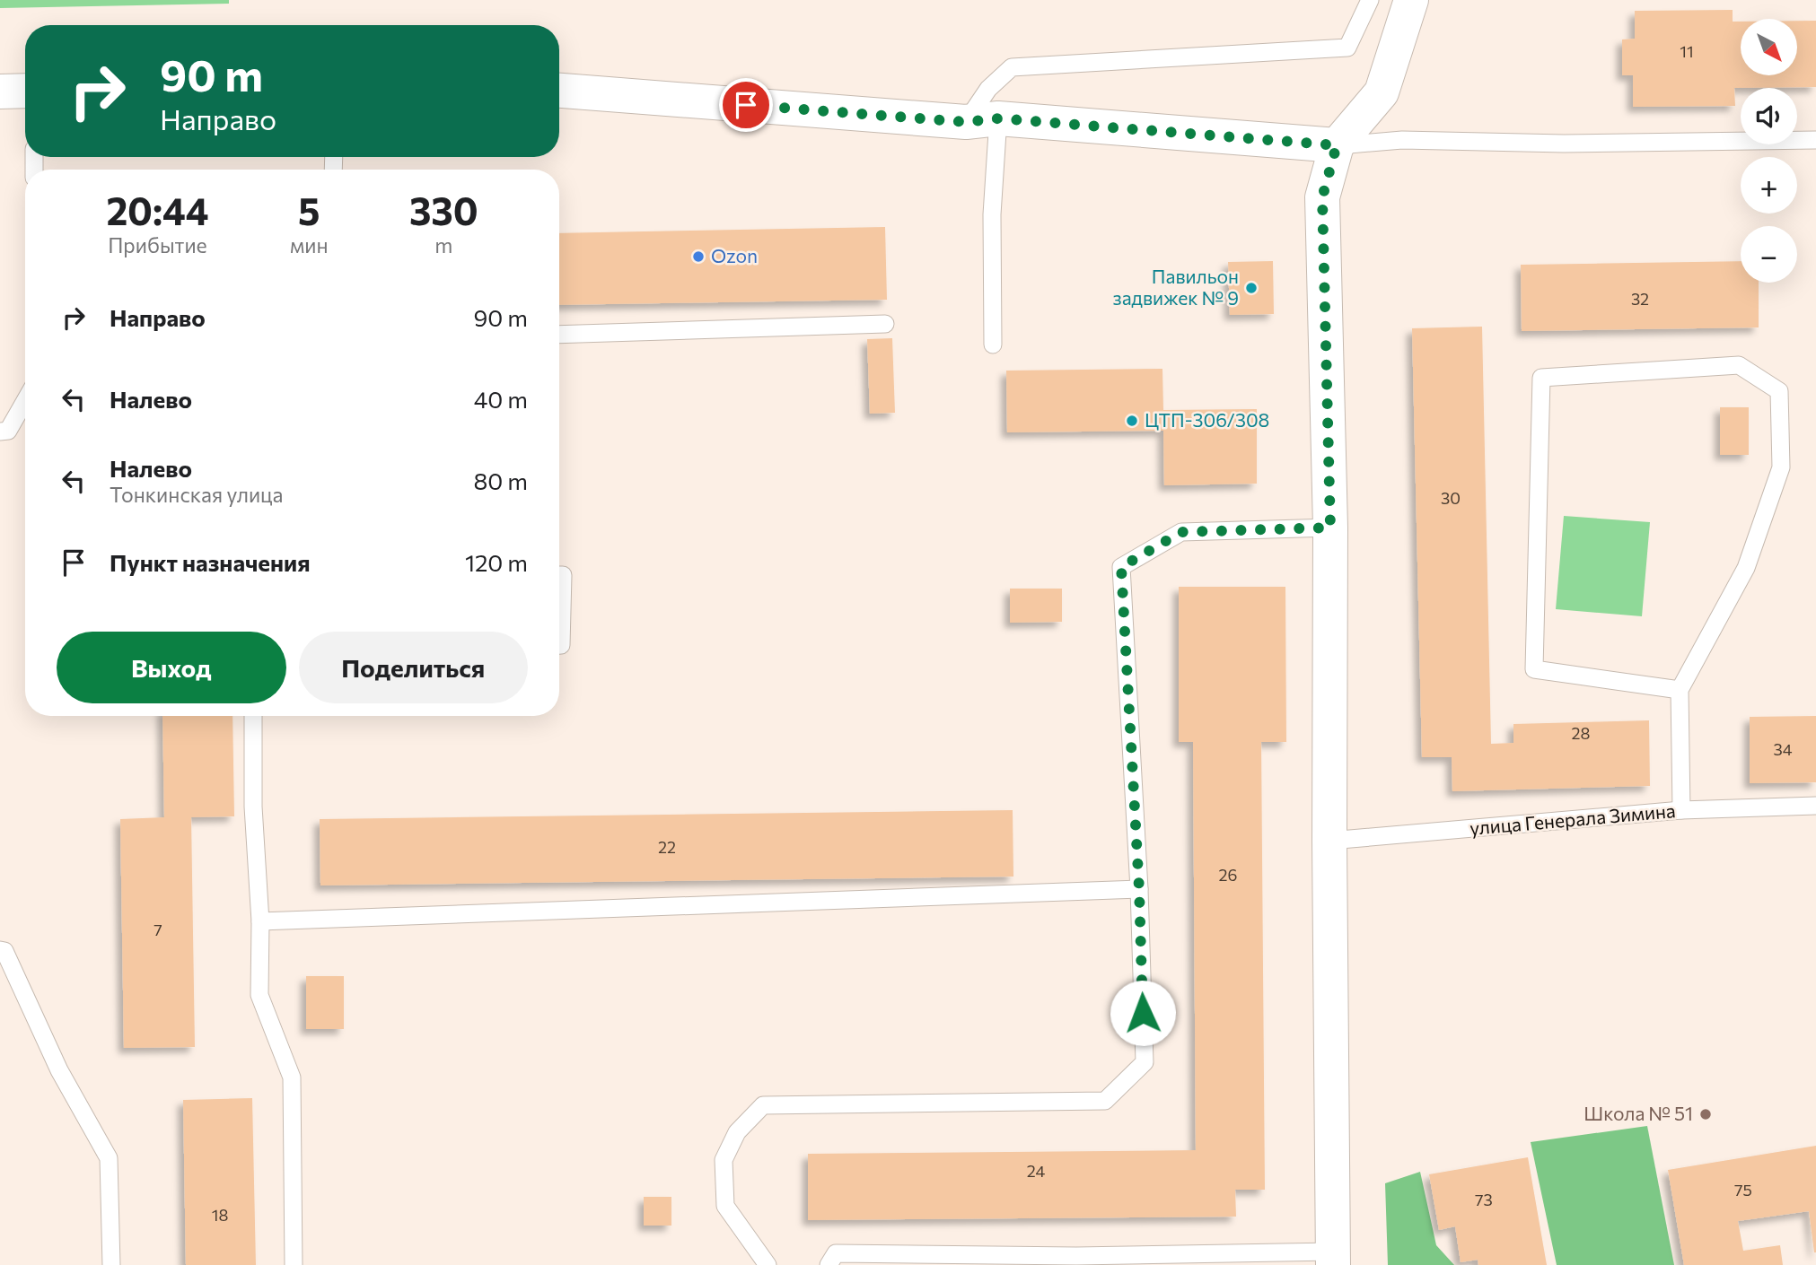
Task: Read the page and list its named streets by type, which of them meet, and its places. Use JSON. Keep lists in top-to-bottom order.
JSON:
{
  "streets": {
    "lane": ["улица Генерала Зимина"]
  },
  "places": [
    "Ozon",
    "Павильон задвижек № 9",
    "ЦТП-306/308",
    "Школа № 51"
  ],
  "house_numbers": [
    "11",
    "32",
    "30",
    "28",
    "34",
    "22",
    "26",
    "7",
    "24",
    "75",
    "73",
    "18"
  ],
  "north": "bottom right",
  "page": {
    "map_buttons": ["+", "−"],
    "turn": ["90 m", "Направо"],
    "eta": [
      "20:44",
      "Прибытие",
      "5",
      "мин",
      "330",
      "m"
    ],
    "list": [
      {
        "name": "Направо",
        "value": "90 m"
      },
      {
        "name": "Налево",
        "value": "40 m"
      },
      {
        "name": "Налево",
        "note": "Тонкинская улица",
        "value": "80 m"
      },
      {
        "name": "Пункт назначения",
        "value": "120 m"
      }
    ],
    "buttons": ["Выход", "Поделиться"]
  }
}
